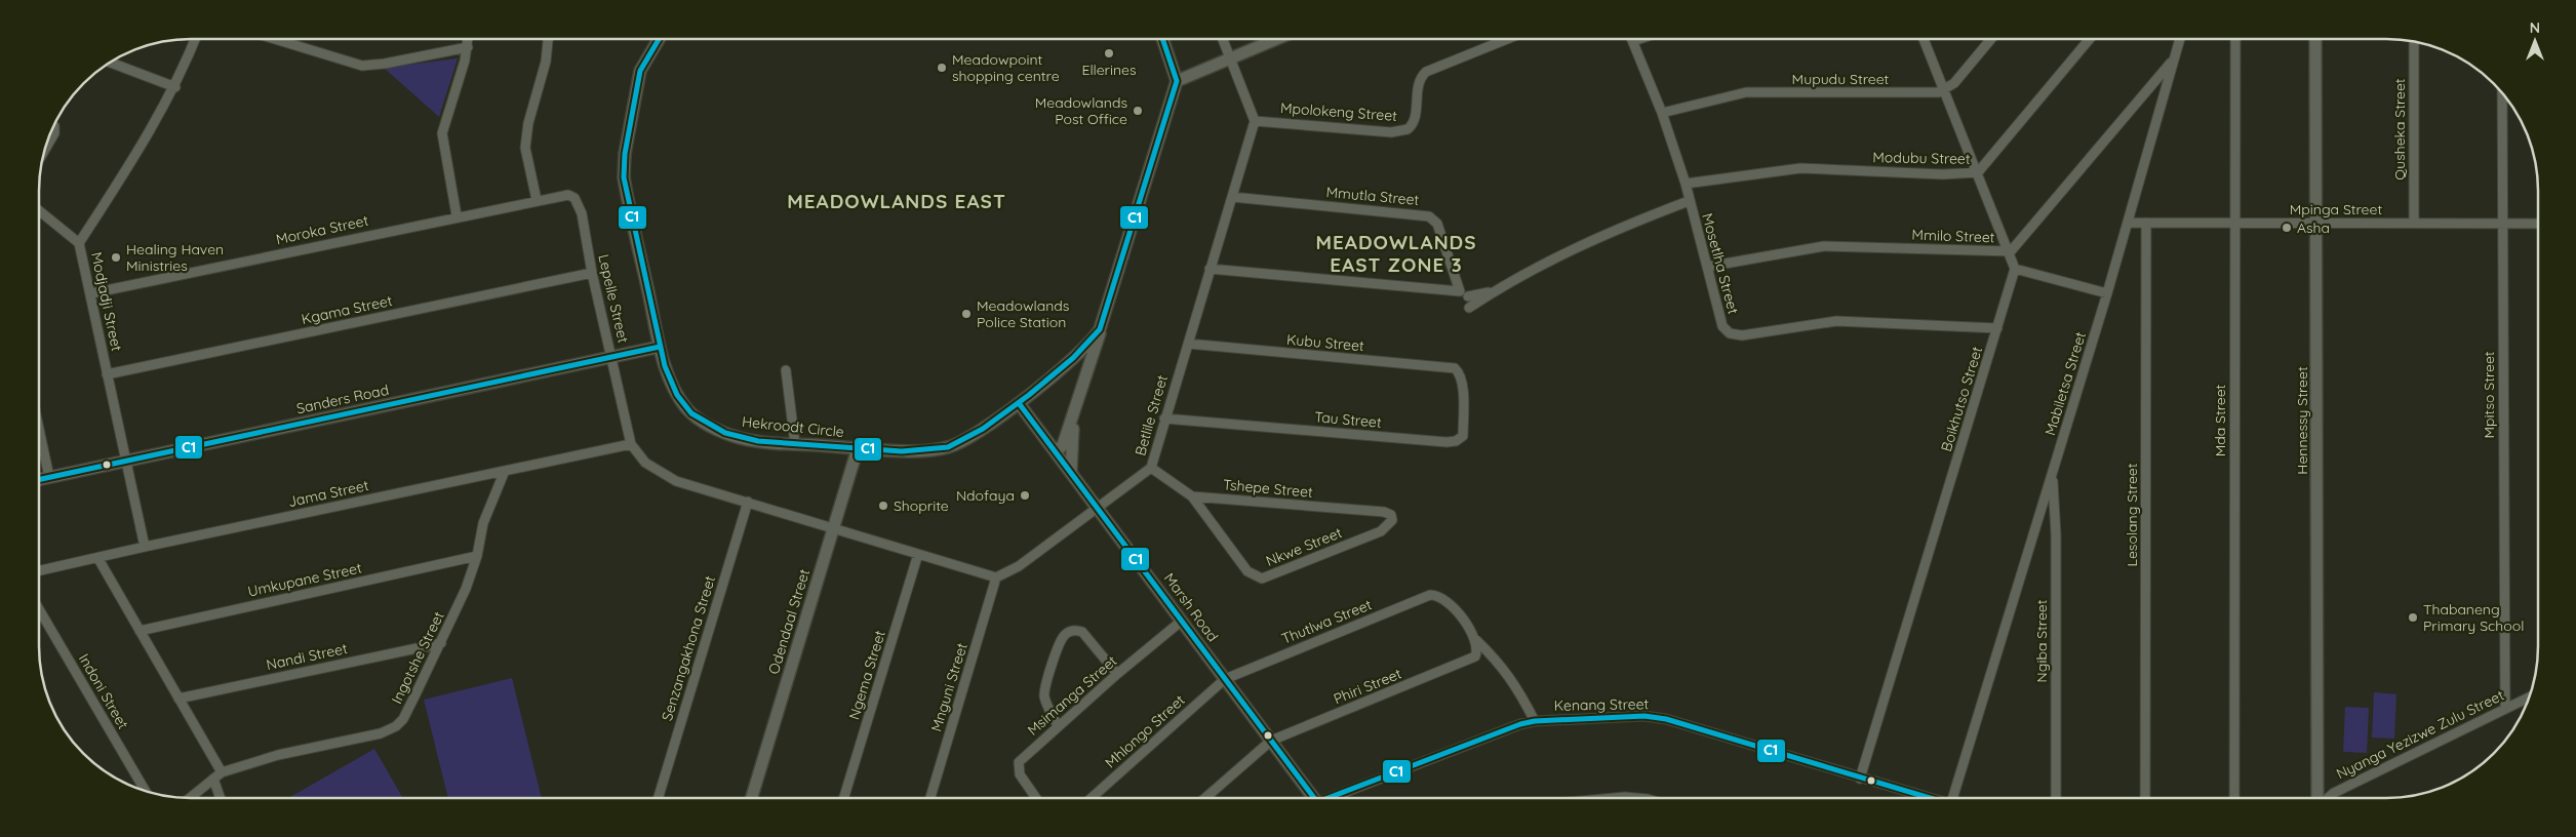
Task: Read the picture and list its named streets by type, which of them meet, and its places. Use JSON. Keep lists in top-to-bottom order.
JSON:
{
  "streets": {
    "street": [
      "Mupudu Street",
      "Mpolokeng Street",
      "Qusheka Street",
      "Modubu Street",
      "Mmutla Street",
      "Mpinga Street",
      "Moroka Street",
      "Mmilo Street",
      "Mosetlha Street",
      "Lepelle Street",
      "Modjadji Street",
      "Kgama Street",
      "Kubu Street",
      "Mabiletsa Street",
      "Mpitso Street",
      "Sanders Road",
      "Boikhutso Street",
      "Betlile Street",
      "Tau Street",
      "Mda Street",
      "Hennessy Street",
      "Hekroodt Circle",
      "Tshepe Street",
      "Jama Street",
      "Lesolang Street",
      "Nkwe Street",
      "Umkupane Street",
      "Marsh Road",
      "Odendaal Street",
      "Thutlwa Street",
      "Ngiba Street",
      "Senzangakhona Street",
      "Nandi Street",
      "Ingotshe Street",
      "Ngema Street",
      "Phiri Street",
      "Mnguni Street",
      "Indoni Street",
      "Msimanga Street",
      "Kenang Street",
      "Mhlongo Street",
      "Nyanga Yezizwe Zulu Street"
    ]
  },
  "crossings": [
    ["Mupudu Street", "Mosetlha Street"],
    ["Mupudu Street", "Boikhutso Street"],
    ["Mpolokeng Street", "Betlile Street"],
    ["Qusheka Street", "Mpinga Street"],
    ["Modubu Street", "Mosetlha Street"],
    ["Modubu Street", "Boikhutso Street"],
    ["Mmutla Street", "Betlile Street"],
    ["Mpinga Street", "Mabiletsa Street"],
    ["Mpinga Street", "Mpitso Street"],
    ["Mpinga Street", "Mda Street"],
    ["Mpinga Street", "Hennessy Street"],
    ["Mpinga Street", "Lesolang Street"],
    ["Moroka Street", "Lepelle Street"],
    ["Moroka Street", "Modjadji Street"],
    ["Mmilo Street", "Mosetlha Street"],
    ["Mmilo Street", "Mabiletsa Street"],
    ["Mmilo Street", "Boikhutso Street"],
    ["Mosetlha Street", "Boikhutso Street"],
    ["Lepelle Street", "Kgama Street"],
    ["Lepelle Street", "Sanders Road"],
    ["Lepelle Street", "Jama Street"],
    ["Lepelle Street", "Odendaal Street"],
    ["Lepelle Street", "Senzangakhona Street"],
    ["Modjadji Street", "Kgama Street"],
    ["Modjadji Street", "Sanders Road"],
    ["Modjadji Street", "Jama Street"],
    ["Kubu Street", "Betlile Street"],
    ["Kubu Street", "Tau Street"],
    ["Mabiletsa Street", "Ngiba Street"],
    ["Mpitso Street", "Nyanga Yezizwe Zulu Street"],
    ["Sanders Road", "Hekroodt Circle"],
    ["Boikhutso Street", "Kenang Street"],
    ["Betlile Street", "Tau Street"],
    ["Betlile Street", "Marsh Road"],
    ["Betlile Street", "Mnguni Street"],
    ["Hekroodt Circle", "Marsh Road"],
    ["Hekroodt Circle", "Odendaal Street"],
    ["Tshepe Street", "Nkwe Street"],
    ["Jama Street", "Ingotshe Street"],
    ["Umkupane Street", "Ingotshe Street"],
    ["Marsh Road", "Thutlwa Street"],
    ["Marsh Road", "Phiri Street"],
    ["Marsh Road", "Msimanga Street"],
    ["Marsh Road", "Mhlongo Street"],
    ["Thutlwa Street", "Phiri Street"],
    ["Thutlwa Street", "Mhlongo Street"],
    ["Nandi Street", "Ingotshe Street"]
  ],
  "districts": ["MEADOWLANDS EAST", "MEADOWLANDS EAST ZONE 3"],
  "places": [
    "Ellerines",
    "Meadowpoint shopping centre",
    "Meadowlands Post Office",
    "Asha",
    "Healing Haven Ministries",
    "Meadowlands Police Station",
    "Ndofaya",
    "Shoprite",
    "Thabaneng Primary School"
  ],
  "lines": ["transit line C1"],
  "north": "top"
}
